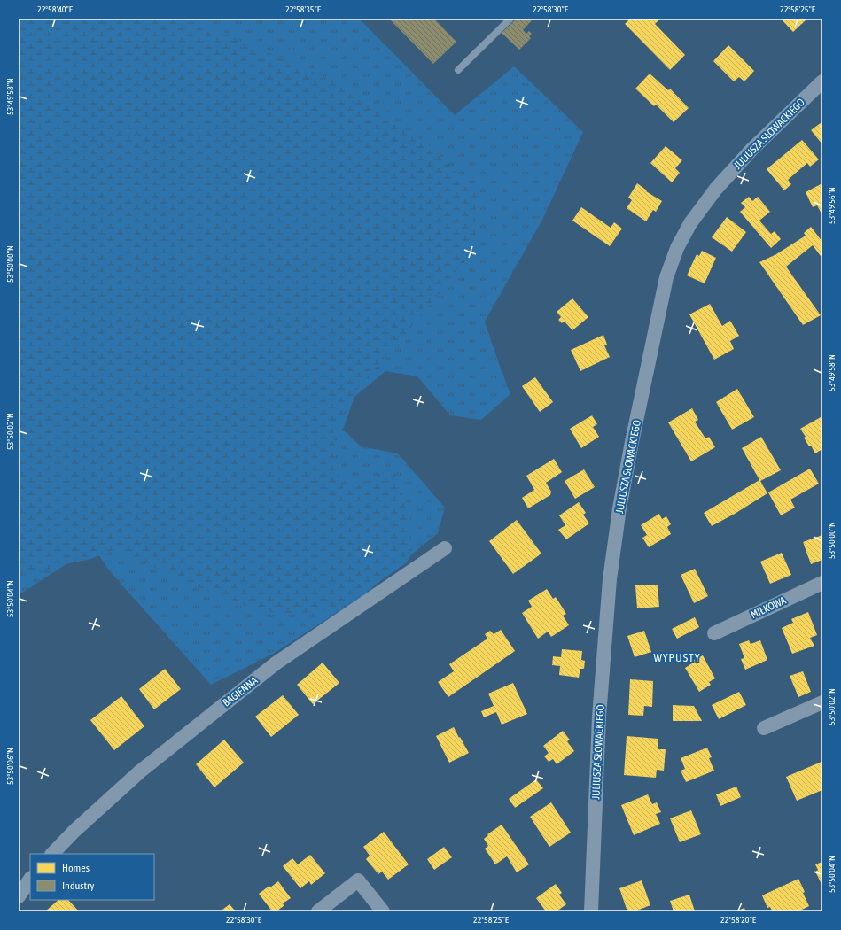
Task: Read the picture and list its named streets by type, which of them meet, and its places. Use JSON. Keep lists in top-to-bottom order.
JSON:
{
  "streets": {
    "street": ["JULIUSZA SŁOWACKIEGO", "MIŁKOWA", "BAGIENNA"]
  },
  "districts": ["WYPUSTY"],
  "legend": ["Homes", "Industry"],
  "coordinates": [
    "22°58'40\"E",
    "22°58'35\"E",
    "22°58'30\"E",
    "22°58'25\"E",
    "53°49'58\"N",
    "53°49'56\"N",
    "53°50'00\"N",
    "53°50'02\"N",
    "53°50'04\"N",
    "53°50'06\"N",
    "22°58'20\"E"
  ]
}
